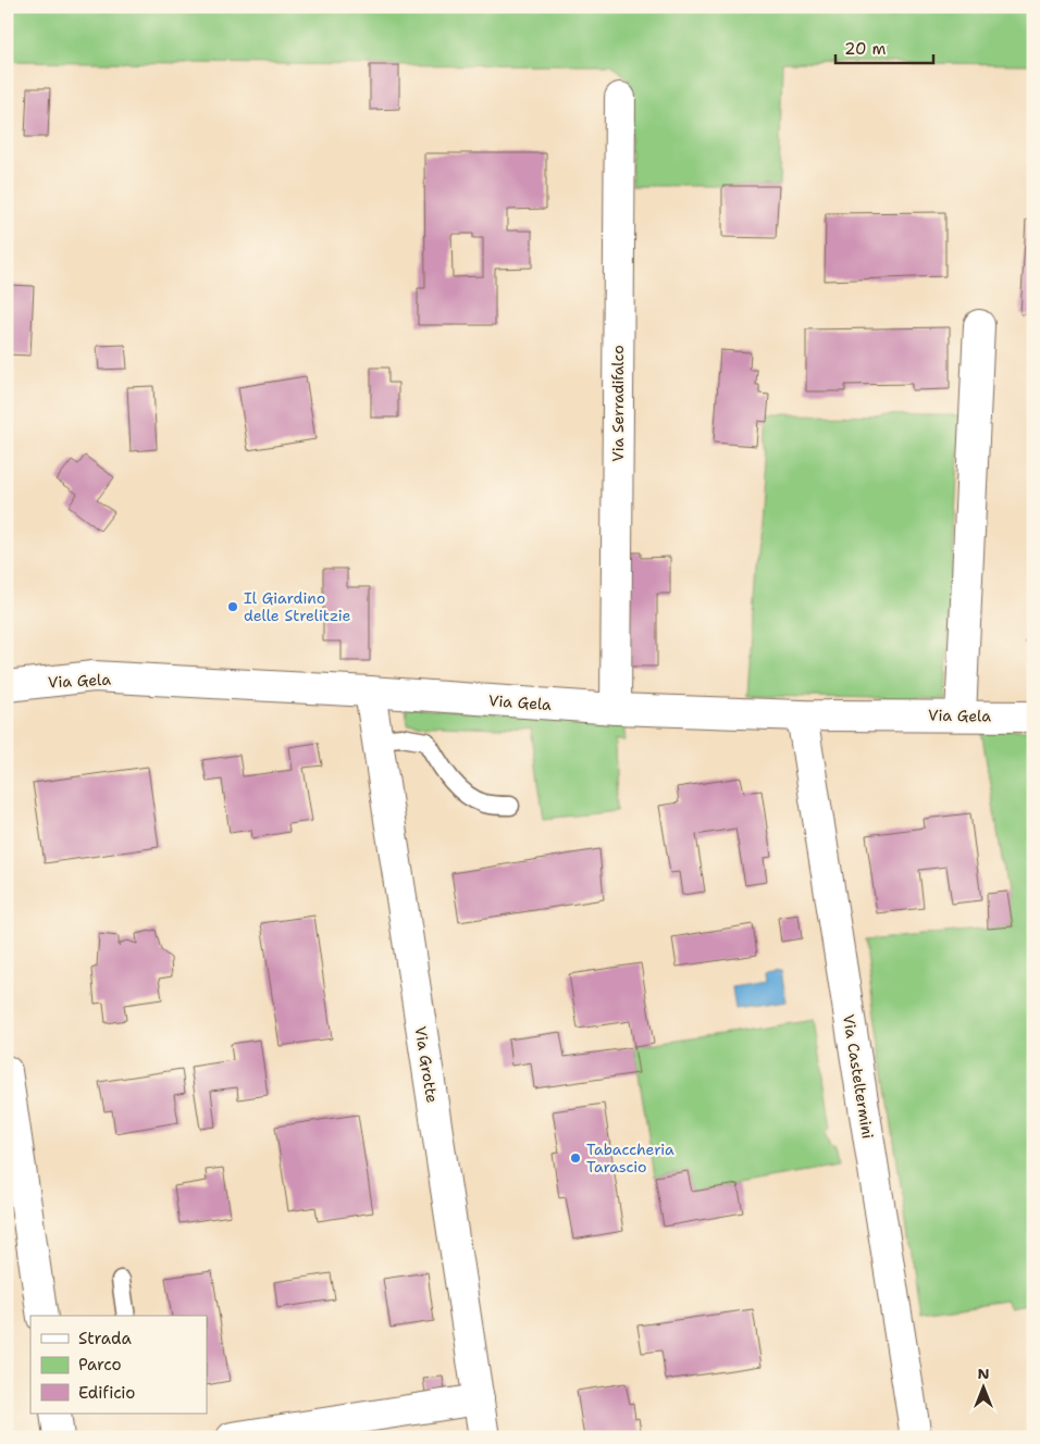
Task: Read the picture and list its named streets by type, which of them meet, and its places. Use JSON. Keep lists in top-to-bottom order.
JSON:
{
  "streets": {
    "street": [
      "Via Serradifalco",
      "Via Gela",
      "Via Grotte",
      "Via Casteltermini"
    ]
  },
  "crossings": [
    ["Via Serradifalco", "Via Gela"],
    ["Via Gela", "Via Grotte"],
    ["Via Gela", "Via Casteltermini"]
  ],
  "places": ["Il Giardino delle Strelitzie", "Tabaccheria Tarascio"],
  "legend": ["Strada", "Parco", "Edificio"],
  "scale_bar": "20 m",
  "north": "top"
}
